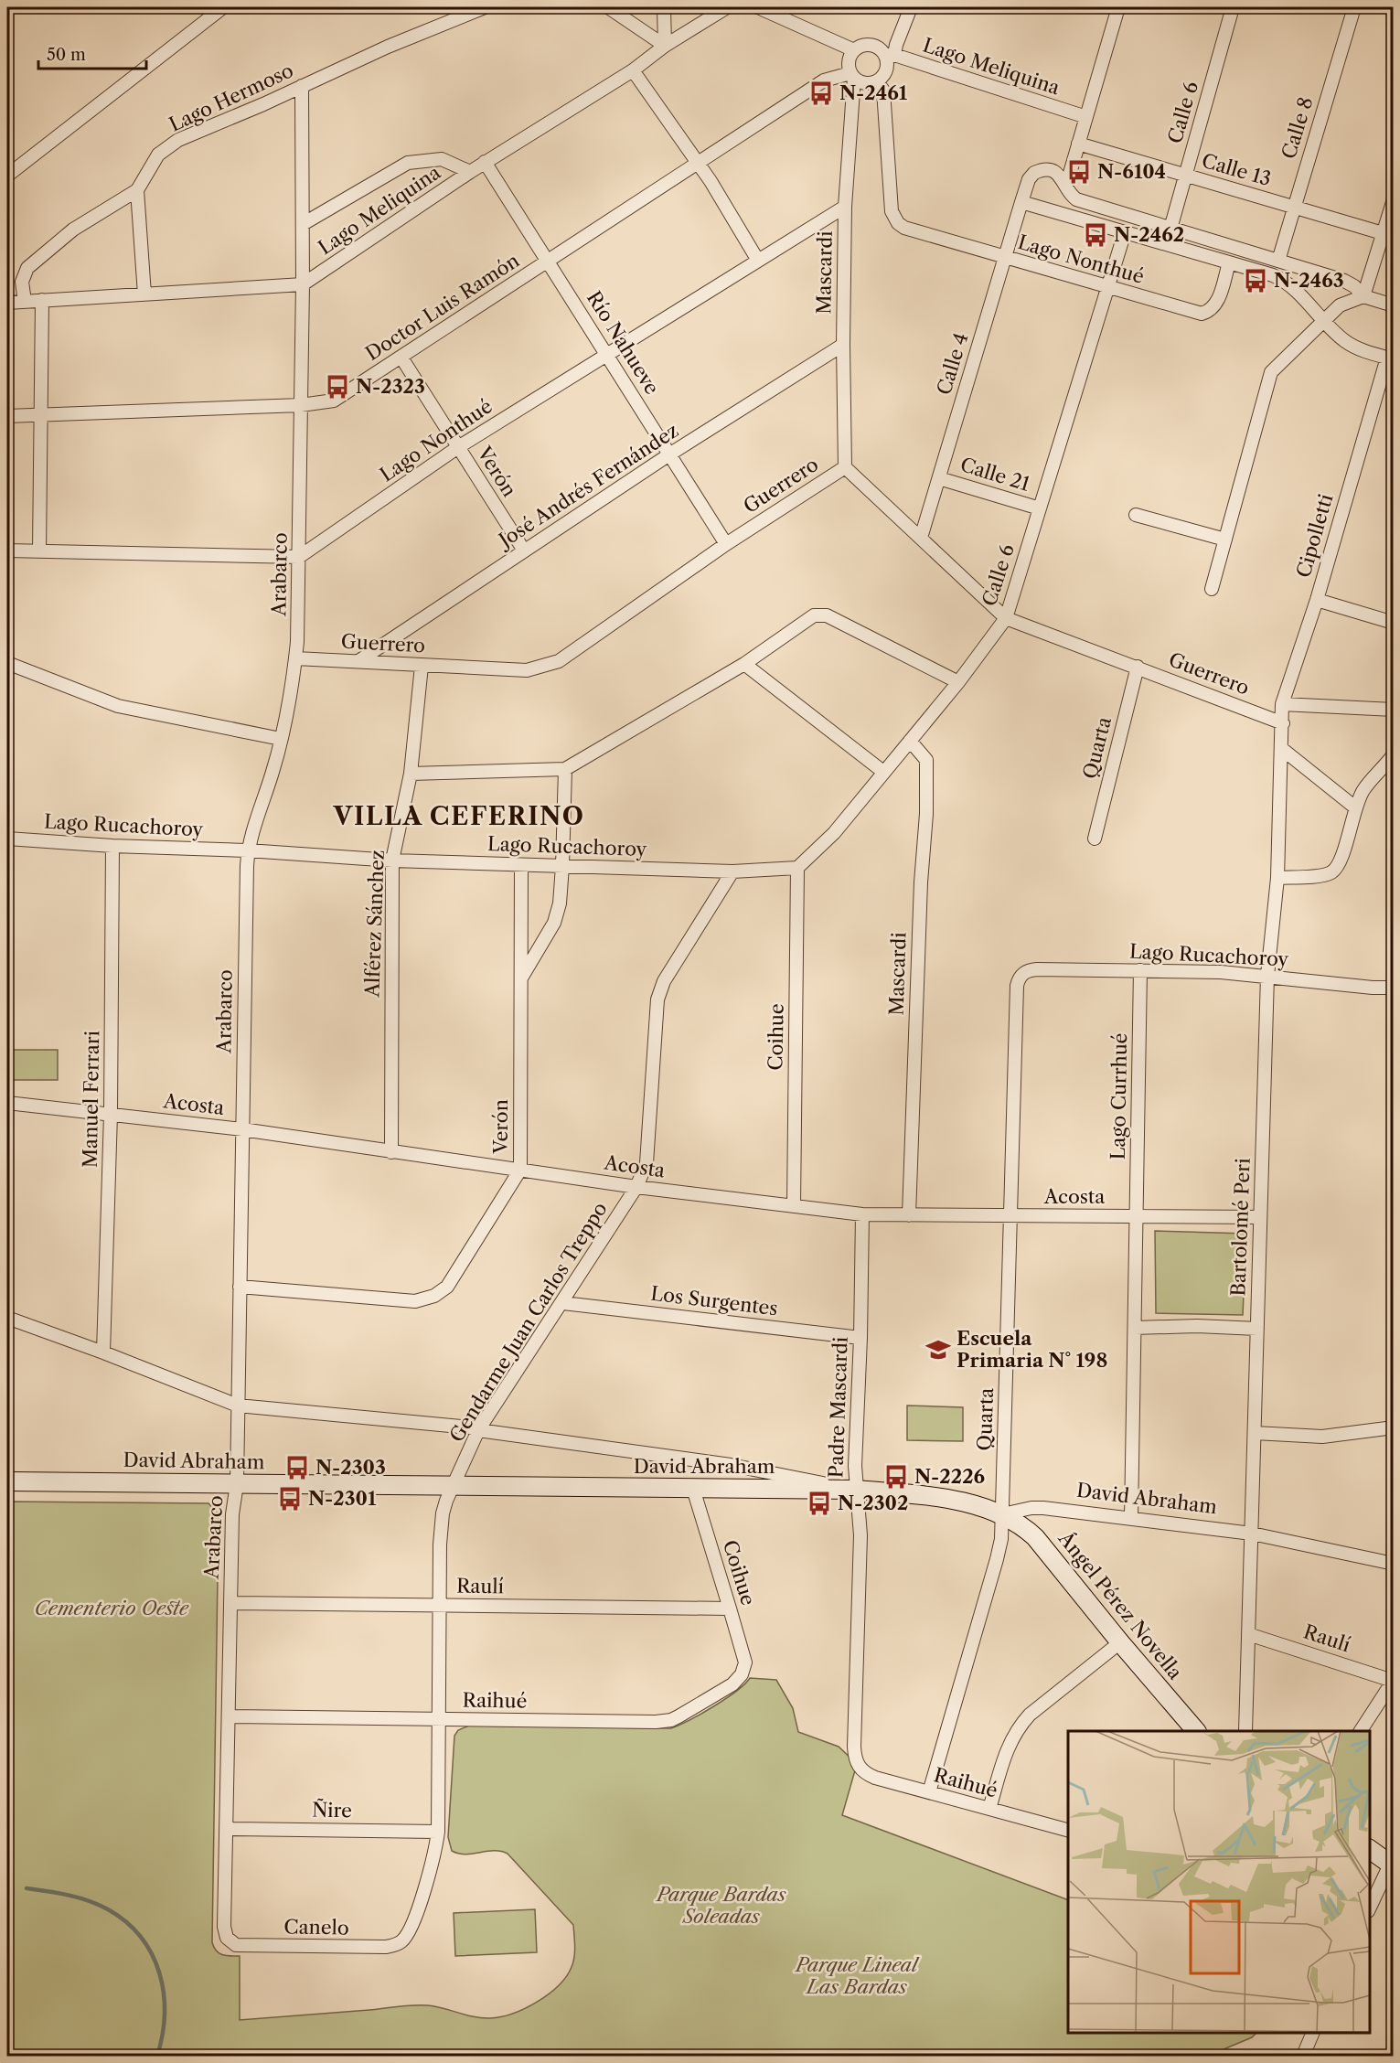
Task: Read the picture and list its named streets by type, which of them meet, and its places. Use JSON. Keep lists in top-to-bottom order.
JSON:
{
  "streets": {
    "main road": ["David Abraham", "Ángel Pérez Novella"],
    "street": [
      "Lago Meliquina",
      "Lago Hermoso",
      "Calle 6",
      "Calle 8",
      "Calle 13",
      "Lago Nonthué",
      "Mascardi",
      "Doctor Luis Ramón",
      "Río Nahueve",
      "Calle 4",
      "Verón",
      "Calle 21",
      "José Andrés Fernández",
      "Guerrero",
      "Cipolletti",
      "Arabarco",
      "Quarta",
      "Lago Rucachoroy",
      "Alférez Sánchez",
      "Coihue",
      "Lago Currhué",
      "Manuel Ferrari",
      "Acosta",
      "Bartolomé Peri",
      "Los Surgentes",
      "Gendarme Juan Carlos Treppo",
      "Padre Mascardi",
      "Raulí",
      "Raihué",
      "Ñire",
      "Canelo"
    ]
  },
  "crossings": [
    ["Lago Meliquina", "Lago Nonthué"],
    ["Lago Meliquina", "Mascardi"],
    ["Lago Meliquina", "Doctor Luis Ramón"],
    ["Lago Meliquina", "Río Nahueve"],
    ["Lago Meliquina", "Arabarco"],
    ["Lago Hermoso", "Arabarco"],
    ["Calle 6", "Calle 13"],
    ["Calle 6", "Lago Nonthué"],
    ["Calle 6", "Mascardi"],
    ["Calle 6", "Calle 21"],
    ["Calle 6", "Guerrero"],
    ["Calle 6", "Lago Rucachoroy"],
    ["Calle 6", "Coihue"],
    ["Calle 8", "Calle 13"],
    ["Lago Nonthué", "Mascardi"],
    ["Lago Nonthué", "Doctor Luis Ramón"],
    ["Lago Nonthué", "Río Nahueve"],
    ["Lago Nonthué", "Calle 4"],
    ["Lago Nonthué", "Verón"],
    ["Lago Nonthué", "Arabarco"],
    ["Mascardi", "Doctor Luis Ramón"],
    ["Mascardi", "José Andrés Fernández"],
    ["Mascardi", "Guerrero"],
    ["Mascardi", "Acosta"],
    ["Doctor Luis Ramón", "Río Nahueve"],
    ["Doctor Luis Ramón", "Verón"],
    ["Doctor Luis Ramón", "Arabarco"],
    ["Río Nahueve", "José Andrés Fernández"],
    ["Río Nahueve", "Guerrero"],
    ["Calle 4", "Calle 21"],
    ["Calle 4", "Guerrero"],
    ["Verón", "José Andrés Fernández"],
    ["Verón", "Arabarco"],
    ["Verón", "Lago Rucachoroy"],
    ["Verón", "Acosta"],
    ["José Andrés Fernández", "Guerrero"],
    ["Guerrero", "Cipolletti"],
    ["Guerrero", "Arabarco"],
    ["Guerrero", "Quarta"],
    ["Guerrero", "Alférez Sánchez"],
    ["Guerrero", "Bartolomé Peri"],
    ["Cipolletti", "Bartolomé Peri"],
    ["Arabarco", "Lago Rucachoroy"],
    ["Arabarco", "Acosta"],
    ["Arabarco", "David Abraham"],
    ["Arabarco", "Raulí"],
    ["Arabarco", "Raihué"],
    ["Arabarco", "Ñire"],
    ["Arabarco", "Canelo"],
    ["Quarta", "Lago Rucachoroy"],
    ["Quarta", "Acosta"],
    ["Quarta", "David Abraham"],
    ["Quarta", "Ángel Pérez Novella"],
    ["Quarta", "Raihué"],
    ["Lago Rucachoroy", "Alférez Sánchez"],
    ["Lago Rucachoroy", "Coihue"],
    ["Lago Rucachoroy", "Lago Currhué"],
    ["Lago Rucachoroy", "Manuel Ferrari"],
    ["Lago Rucachoroy", "Bartolomé Peri"],
    ["Lago Rucachoroy", "Gendarme Juan Carlos Treppo"],
    ["Alférez Sánchez", "Acosta"],
    ["Coihue", "Acosta"],
    ["Coihue", "David Abraham"],
    ["Coihue", "Raulí"],
    ["Coihue", "Raihué"],
    ["Lago Currhué", "Acosta"],
    ["Lago Currhué", "David Abraham"],
    ["Manuel Ferrari", "Acosta"],
    ["Acosta", "Bartolomé Peri"],
    ["Acosta", "Gendarme Juan Carlos Treppo"],
    ["Acosta", "Padre Mascardi"],
    ["Bartolomé Peri", "David Abraham"],
    ["Bartolomé Peri", "Raulí"],
    ["Los Surgentes", "Gendarme Juan Carlos Treppo"],
    ["Los Surgentes", "Padre Mascardi"],
    ["Gendarme Juan Carlos Treppo", "David Abraham"],
    ["Gendarme Juan Carlos Treppo", "Raulí"],
    ["Gendarme Juan Carlos Treppo", "Raihué"],
    ["Gendarme Juan Carlos Treppo", "Ñire"],
    ["Gendarme Juan Carlos Treppo", "Canelo"],
    ["Padre Mascardi", "David Abraham"],
    ["Padre Mascardi", "Raihué"],
    ["David Abraham", "Ángel Pérez Novella"]
  ],
  "districts": ["VILLA CEFERINO"],
  "parks": ["Cementerio Oeste", "Parque Bardas Soleadas", "Parque Lineal Las Bardas"],
  "places": {
    "bus stop": [
      "N-2461",
      "N-6104",
      "N-2462",
      "N-2463",
      "N-2323",
      "N-2303",
      "N-2226",
      "N-2301",
      "N-2302"
    ],
    "school or university": ["Escuela Primaria N° 198"]
  },
  "scale_bar": "50 m"
}
